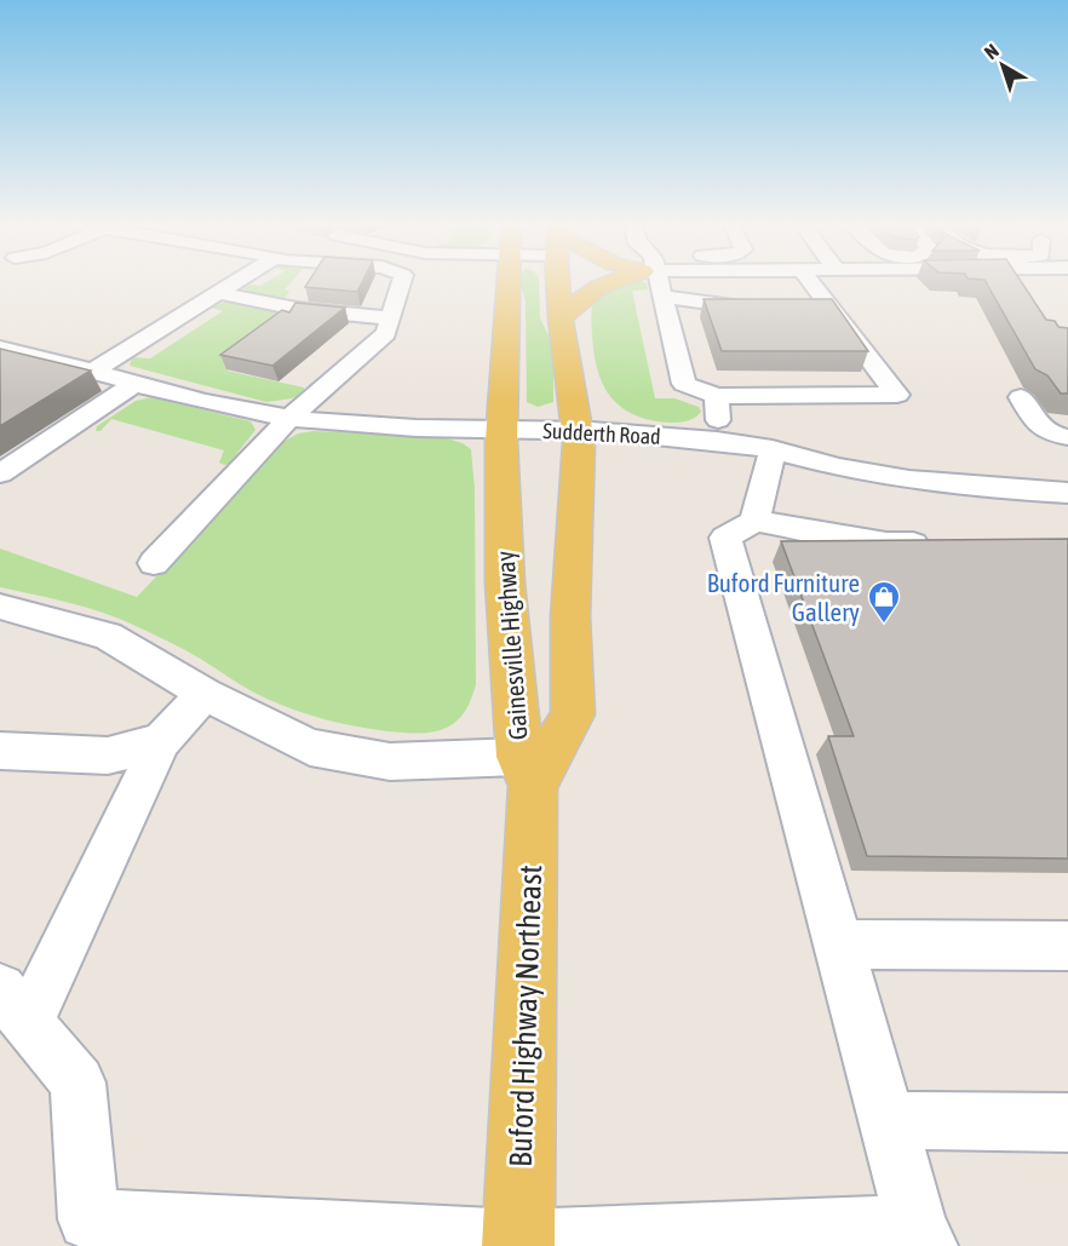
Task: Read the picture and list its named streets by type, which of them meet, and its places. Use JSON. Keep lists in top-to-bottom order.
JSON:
{
  "streets": {
    "main road": ["Gainesville Highway", "Buford Highway Northeast"],
    "street": ["Sudderth Road"]
  },
  "crossings": [
    ["Sudderth Road", "Gainesville Highway"],
    ["Gainesville Highway", "Buford Highway Northeast"]
  ],
  "places": {
    "shop": ["Buford Furniture Gallery"]
  },
  "north": "top left"
}
